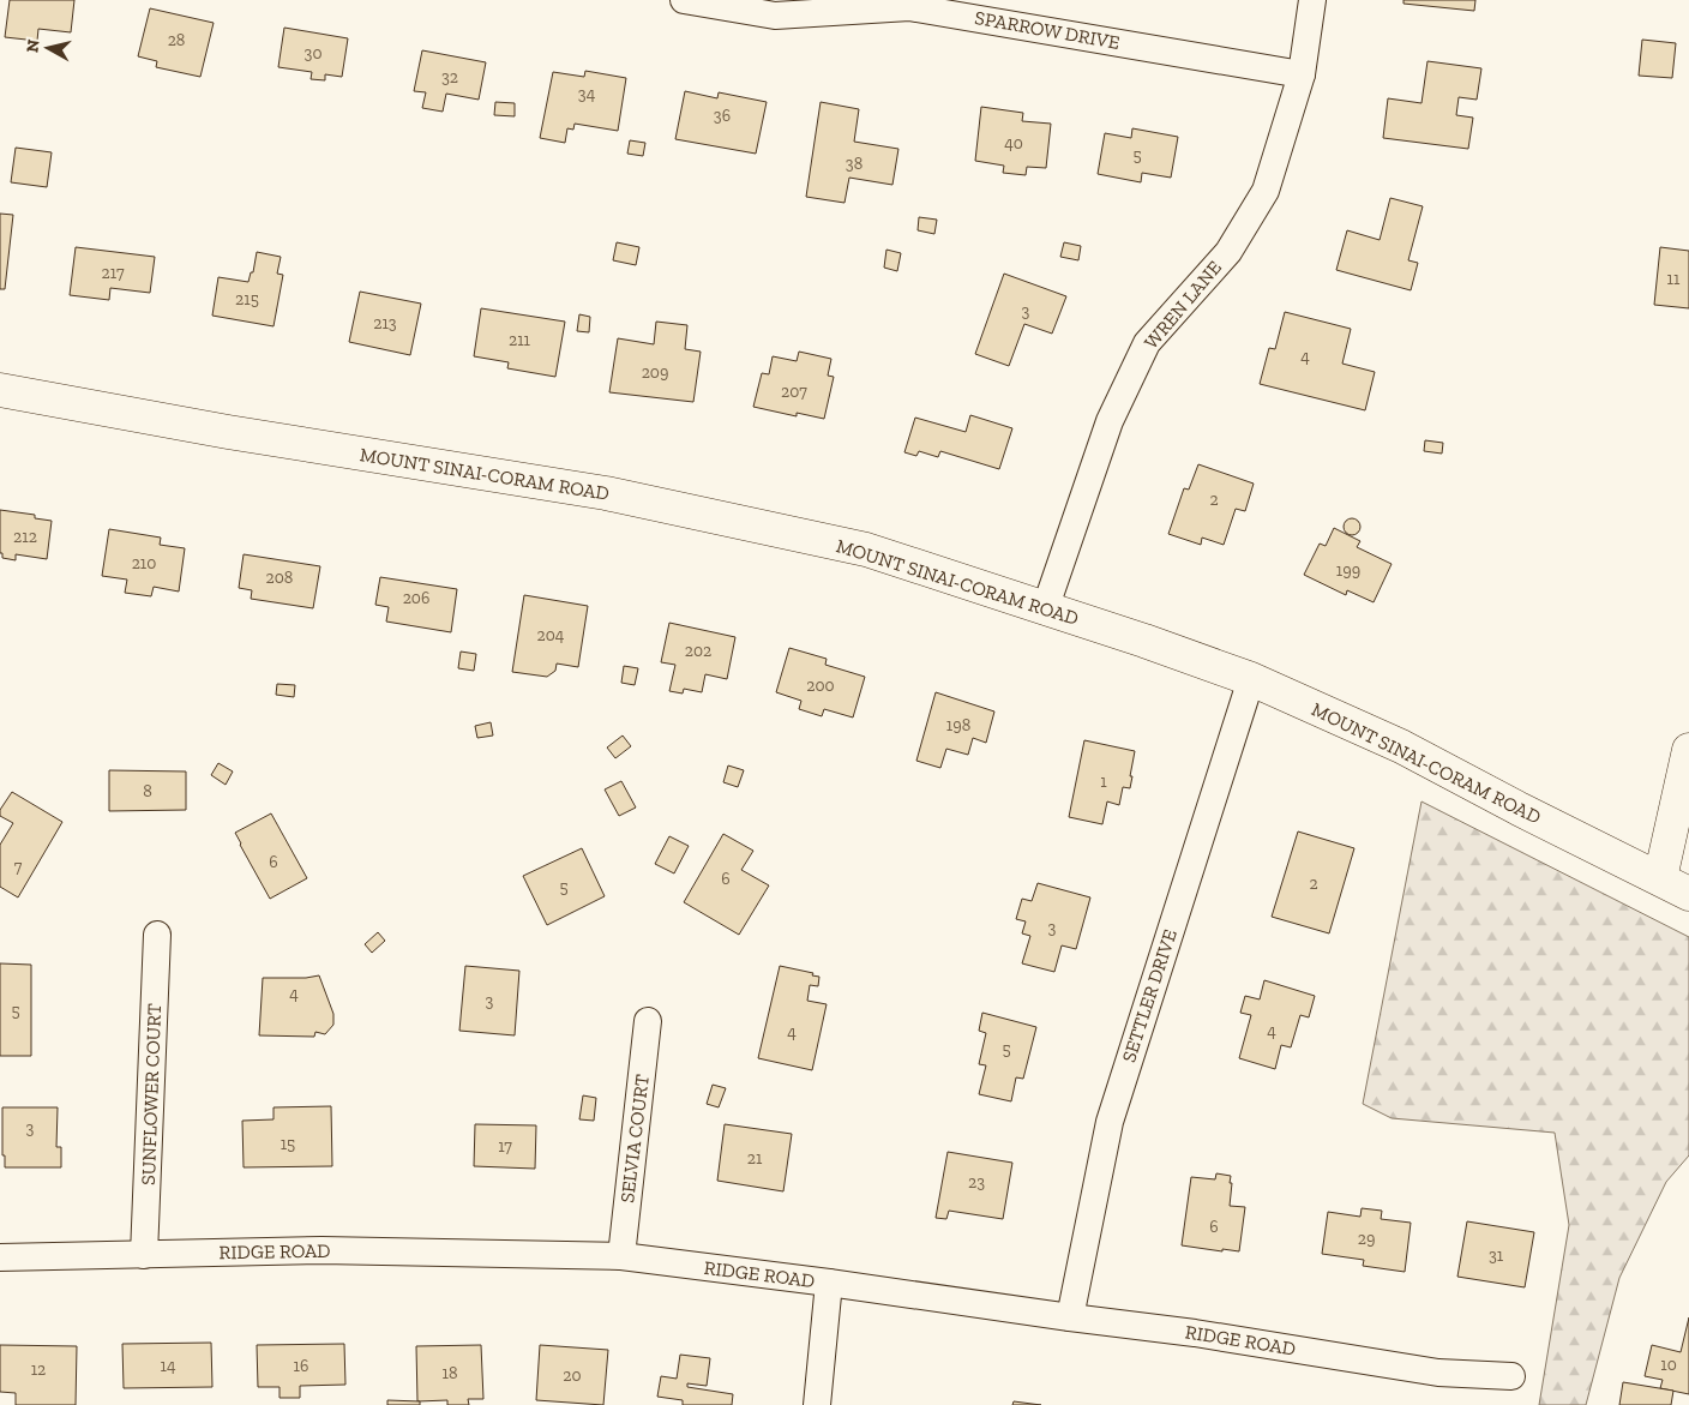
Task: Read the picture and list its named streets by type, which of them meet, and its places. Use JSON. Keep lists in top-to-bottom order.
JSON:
{
  "streets": {
    "main road": ["MOUNT SINAI-CORAM ROAD"],
    "street": [
      "SPARROW DRIVE",
      "WREN LANE",
      "SETTLER DRIVE",
      "SUNFLOWER COURT",
      "SELVIA COURT",
      "RIDGE ROAD"
    ]
  },
  "crossings": [
    ["SPARROW DRIVE", "WREN LANE"],
    ["WREN LANE", "MOUNT SINAI-CORAM ROAD"],
    ["MOUNT SINAI-CORAM ROAD", "SETTLER DRIVE"],
    ["SETTLER DRIVE", "RIDGE ROAD"],
    ["SUNFLOWER COURT", "RIDGE ROAD"],
    ["SELVIA COURT", "RIDGE ROAD"]
  ],
  "house_numbers": [
    "28",
    "30",
    "32",
    "34",
    "36",
    "40",
    "5",
    "38",
    "217",
    "11",
    "215",
    "3",
    "213",
    "211",
    "4",
    "209",
    "207",
    "2",
    "212",
    "210",
    "199",
    "208",
    "206",
    "204",
    "202",
    "200",
    "198",
    "1",
    "8",
    "6",
    "7",
    "6",
    "2",
    "5",
    "3",
    "4",
    "3",
    "5",
    "4",
    "4",
    "5",
    "3",
    "15",
    "17",
    "21",
    "23",
    "6",
    "29",
    "31",
    "10",
    "14",
    "16",
    "12",
    "18",
    "20"
  ],
  "north": "left"
}
